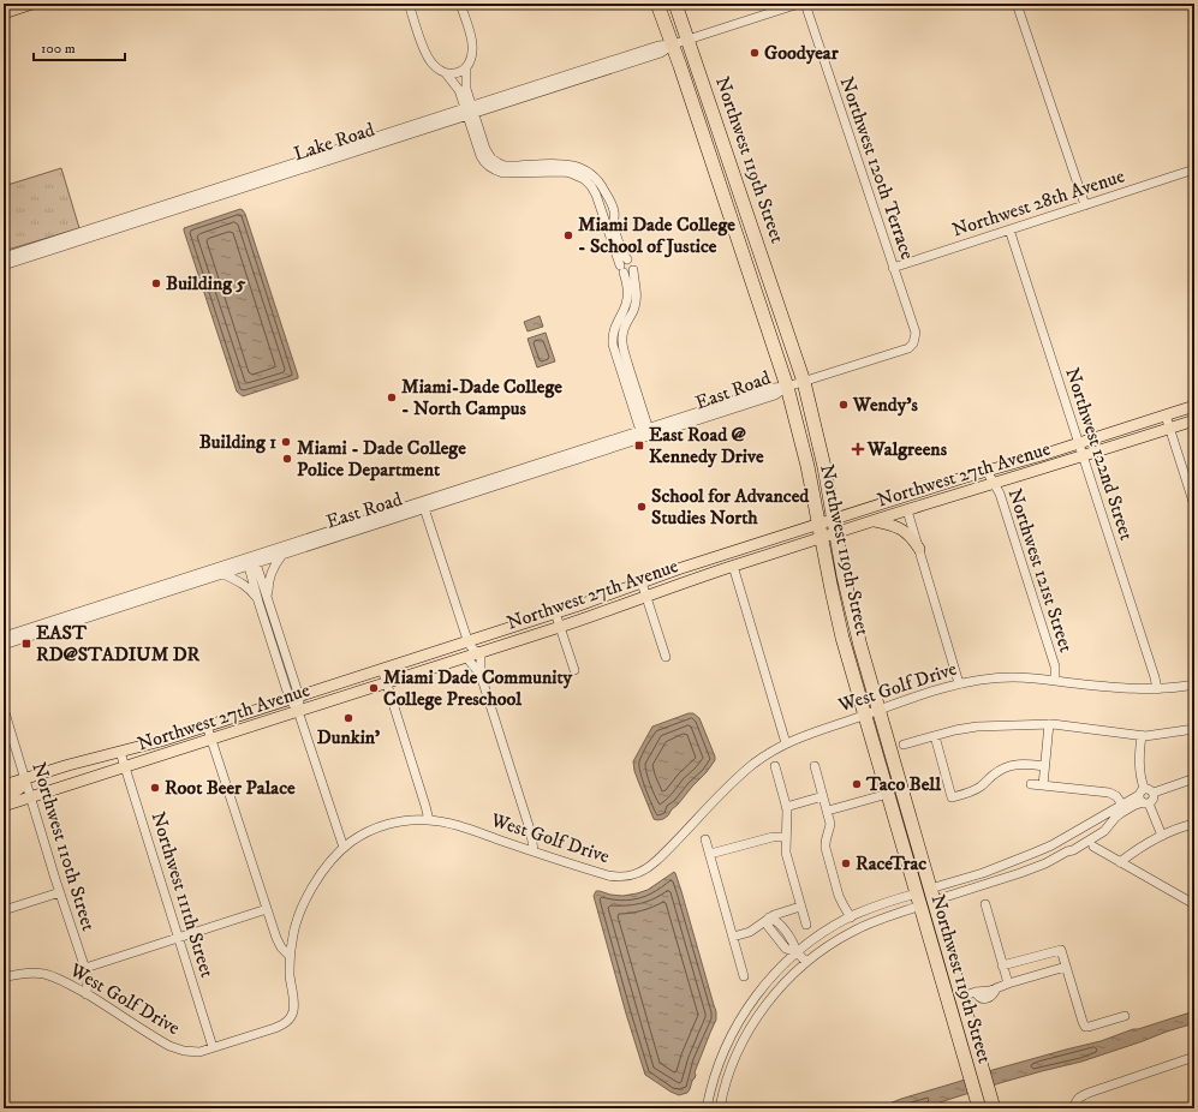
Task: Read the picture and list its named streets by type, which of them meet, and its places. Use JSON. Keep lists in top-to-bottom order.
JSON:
{
  "streets": {
    "highway": ["Northwest 119th Street"],
    "main road": ["Northwest 27th Avenue"],
    "street": [
      "Lake Road",
      "Northwest 120th Terrace",
      "Northwest 28th Avenue",
      "East Road",
      "Northwest 122nd Street",
      "Northwest 121st Street",
      "West Golf Drive",
      "Northwest 110th Street",
      "Northwest 111th Street"
    ]
  },
  "crossings": [
    ["Lake Road", "Northwest 119th Street"],
    ["Northwest 119th Street", "East Road"],
    ["Northwest 119th Street", "Northwest 27th Avenue"],
    ["Northwest 119th Street", "West Golf Drive"],
    ["Northwest 120th Terrace", "Northwest 28th Avenue"],
    ["Northwest 120th Terrace", "East Road"],
    ["Northwest 28th Avenue", "Northwest 122nd Street"],
    ["Northwest 122nd Street", "Northwest 27th Avenue"],
    ["Northwest 122nd Street", "West Golf Drive"],
    ["Northwest 27th Avenue", "Northwest 121st Street"],
    ["Northwest 27th Avenue", "Northwest 110th Street"],
    ["Northwest 27th Avenue", "Northwest 111th Street"],
    ["Northwest 121st Street", "West Golf Drive"],
    ["West Golf Drive", "Northwest 110th Street"],
    ["West Golf Drive", "Northwest 111th Street"]
  ],
  "places": {
    "other": [
      "Goodyear",
      "Miami Dade College - School of Justice",
      "Building 5",
      "Miami-Dade College - North Campus",
      "Wendy's",
      "Building 1",
      "Miami - Dade College Police Department",
      "School for Advanced Studies North",
      "Miami Dade Community College Preschool",
      "Dunkin'",
      "Taco Bell",
      "Root Beer Palace",
      "RaceTrac"
    ],
    "transit": ["East Road @ Kennedy Drive", "EAST RD@STADIUM DR"],
    "health": ["Walgreens"]
  },
  "scale_bar": "100 m"
}
